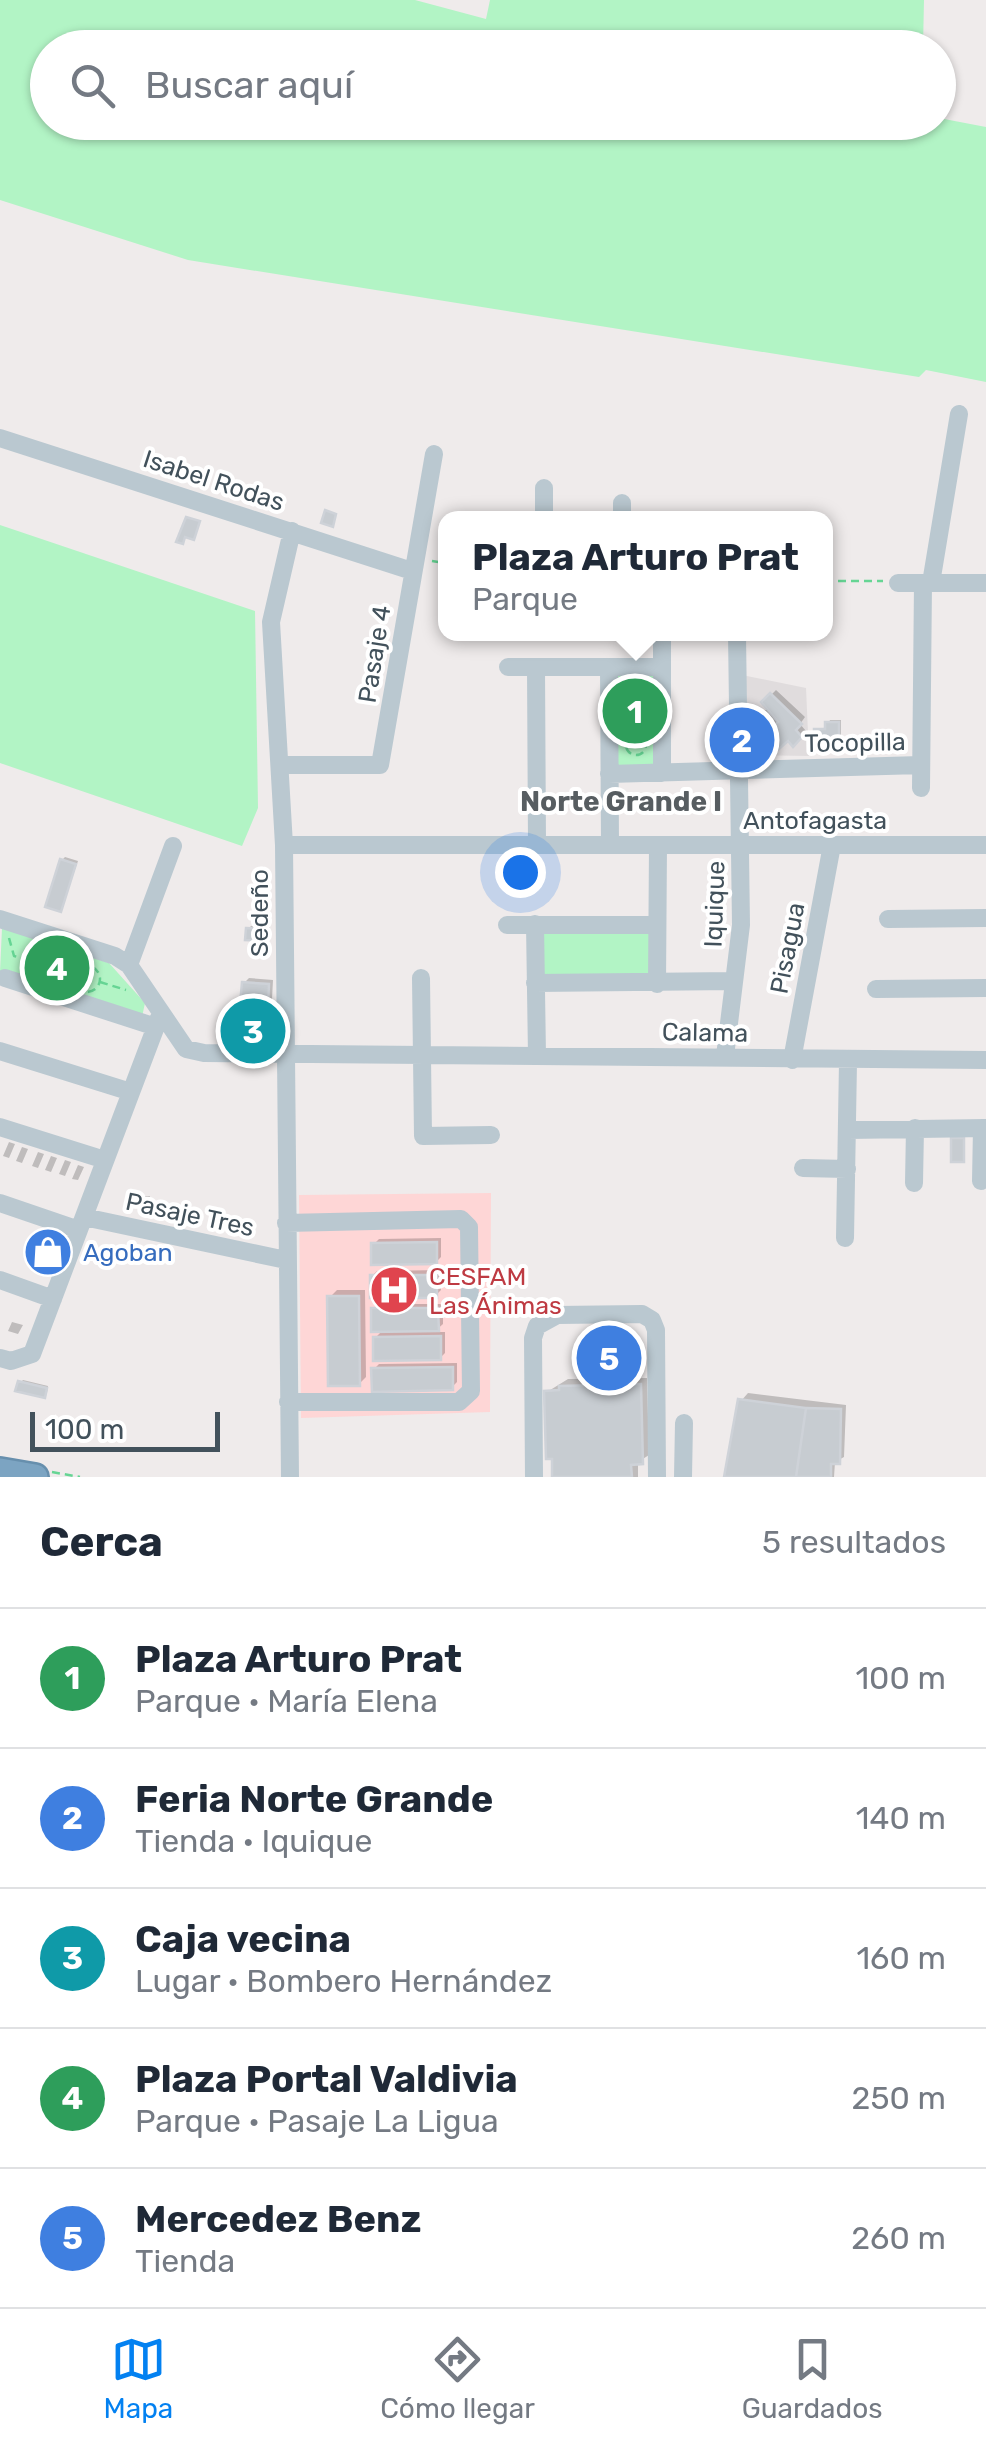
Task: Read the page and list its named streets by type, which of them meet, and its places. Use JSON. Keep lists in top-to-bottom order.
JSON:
{
  "streets": {
    "street": [
      "Isabel Rodas",
      "Pasaje 4",
      "Tocopilla",
      "Antofagasta",
      "Iquique",
      "Sedeño",
      "Pisagua",
      "Calama",
      "Pasaje Tres"
    ]
  },
  "crossings": [
    ["Isabel Rodas", "Pasaje 4"],
    ["Isabel Rodas", "Sedeño"],
    ["Pasaje 4", "Sedeño"],
    ["Tocopilla", "Iquique"],
    ["Antofagasta", "Iquique"],
    ["Antofagasta", "Sedeño"],
    ["Antofagasta", "Pisagua"],
    ["Iquique", "Calama"],
    ["Sedeño", "Calama"],
    ["Sedeño", "Pasaje Tres"],
    ["Pisagua", "Calama"]
  ],
  "districts": ["Norte Grande I"],
  "places": {
    "shop": ["Agoban"],
    "hospital": ["CESFAM Las Ánimas"]
  },
  "scale_bar": "100 m",
  "page": {
    "search": "Buscar aquí",
    "popup": ["Plaza Arturo Prat", "Parque"],
    "pins": [
      "1",
      "2",
      "4",
      "3",
      "5"
    ],
    "scale": "100 m",
    "heading": ["Cerca", "5 resultados"],
    "list": [
      {
        "mark": "1",
        "name": "Plaza Arturo Prat",
        "note": "Parque · María Elena",
        "value": "100 m"
      },
      {
        "mark": "2",
        "name": "Feria Norte Grande",
        "note": "Tienda · Iquique",
        "value": "140 m"
      },
      {
        "mark": "3",
        "name": "Caja vecina",
        "note": "Lugar · Bombero Hernández",
        "value": "160 m"
      },
      {
        "mark": "4",
        "name": "Plaza Portal Valdivia",
        "note": "Parque · Pasaje La Ligua",
        "value": "250 m"
      },
      {
        "mark": "5",
        "name": "Mercedez Benz",
        "note": "Tienda",
        "value": "260 m"
      }
    ],
    "nav": ["Mapa", "Cómo llegar", "Guardados"]
  }
}
